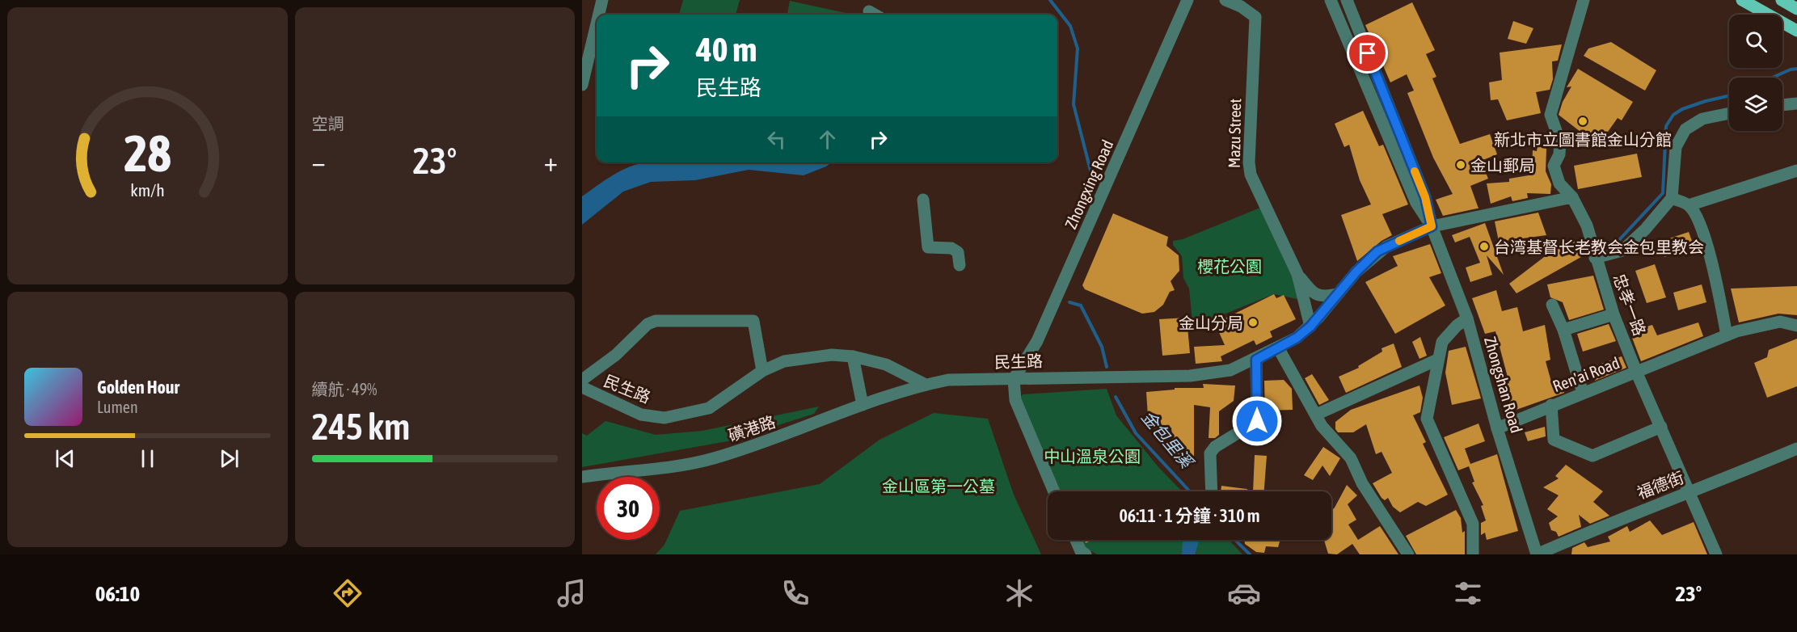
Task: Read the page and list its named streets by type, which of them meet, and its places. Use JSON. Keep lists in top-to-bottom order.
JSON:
{
  "streets": {
    "street": [
      "Mazu Street",
      "Zhongxing Road",
      "忠孝一路",
      "民生路",
      "Ren'ai Road",
      "Zhongshan Road",
      "磺港路",
      "福德街"
    ]
  },
  "crossings": [
    ["Mazu Street", "民生路"],
    ["Zhongxing Road", "民生路"],
    ["忠孝一路", "Ren'ai Road"],
    ["忠孝一路", "福德街"],
    ["民生路", "Zhongshan Road"],
    ["民生路", "磺港路"],
    ["Ren'ai Road", "Zhongshan Road"],
    ["Zhongshan Road", "福德街"]
  ],
  "water": ["金包里溪"],
  "parks": ["櫻花公園", "中山溫泉公園", "金山區第一公墓"],
  "places": [
    "新北市立圖書館金山分館",
    "金山郵局",
    "台湾基督长老教会金包里教会",
    "金山分局"
  ],
  "page": {
    "tile": [
      "空調",
      ["續航 · 49%", "245 km"]
    ],
    "turn": ["40 m", "民生路"],
    "heat": ["−", "23°", "+"],
    "song": ["Golden Hour", "Lumen"],
    "limit": "30",
    "trip": "06:11 · 1 分鐘 · 310 m",
    "tabs": ["06:10", "23°"],
    "gauge": ["28", "km/h"]
  }
}
